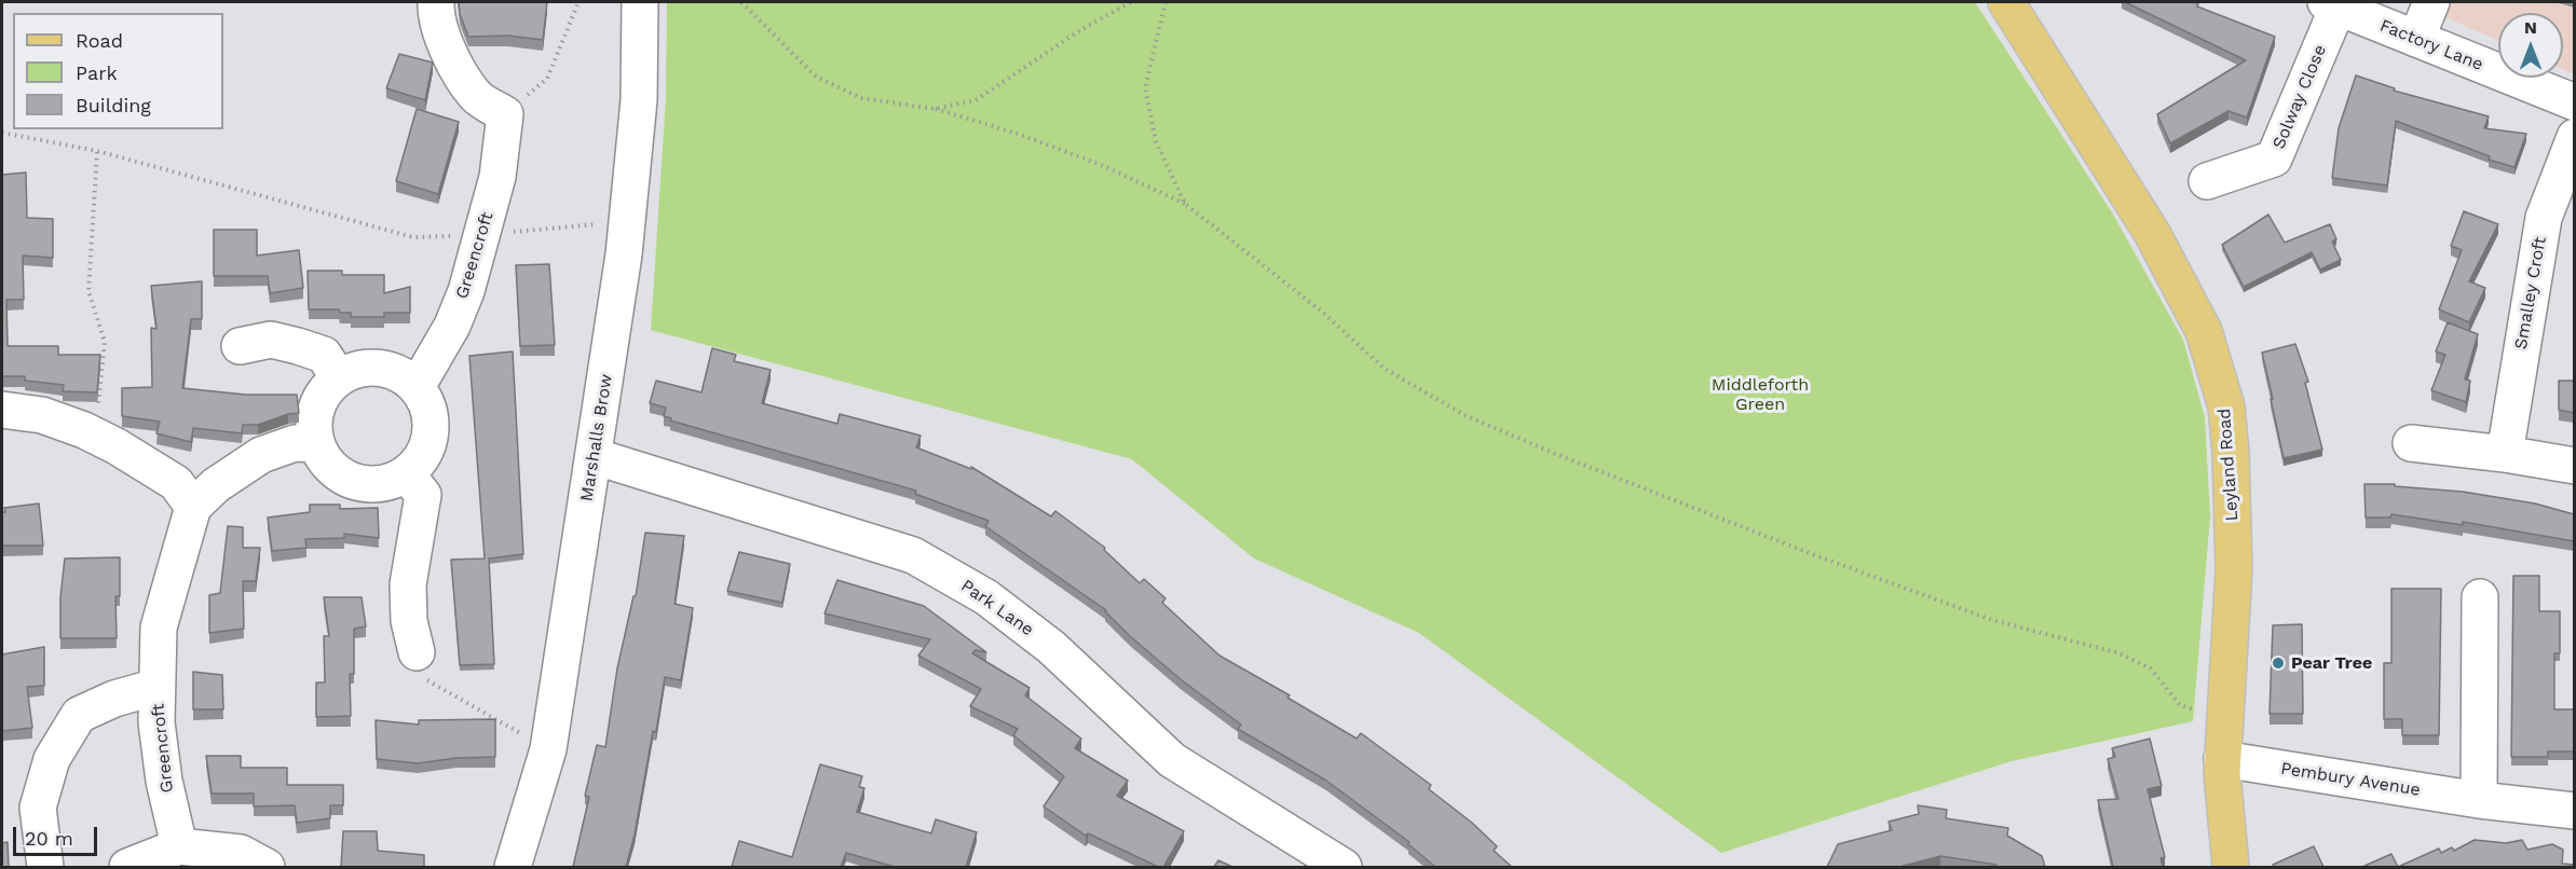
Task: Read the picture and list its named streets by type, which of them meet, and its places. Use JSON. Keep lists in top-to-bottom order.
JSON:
{
  "streets": {
    "main road": ["Leyland Road"],
    "street": [
      "Factory Lane",
      "Solway Close",
      "Greencroft",
      "Smalley Croft",
      "Marshalls Brow",
      "Park Lane",
      "Pembury Avenue"
    ]
  },
  "crossings": [
    ["Factory Lane", "Solway Close"],
    ["Marshalls Brow", "Park Lane"],
    ["Leyland Road", "Pembury Avenue"]
  ],
  "parks": ["Middleforth Green"],
  "places": ["Pear Tree"],
  "legend": ["Road", "Park", "Building"],
  "scale_bar": "20 m",
  "north": "top"
}
